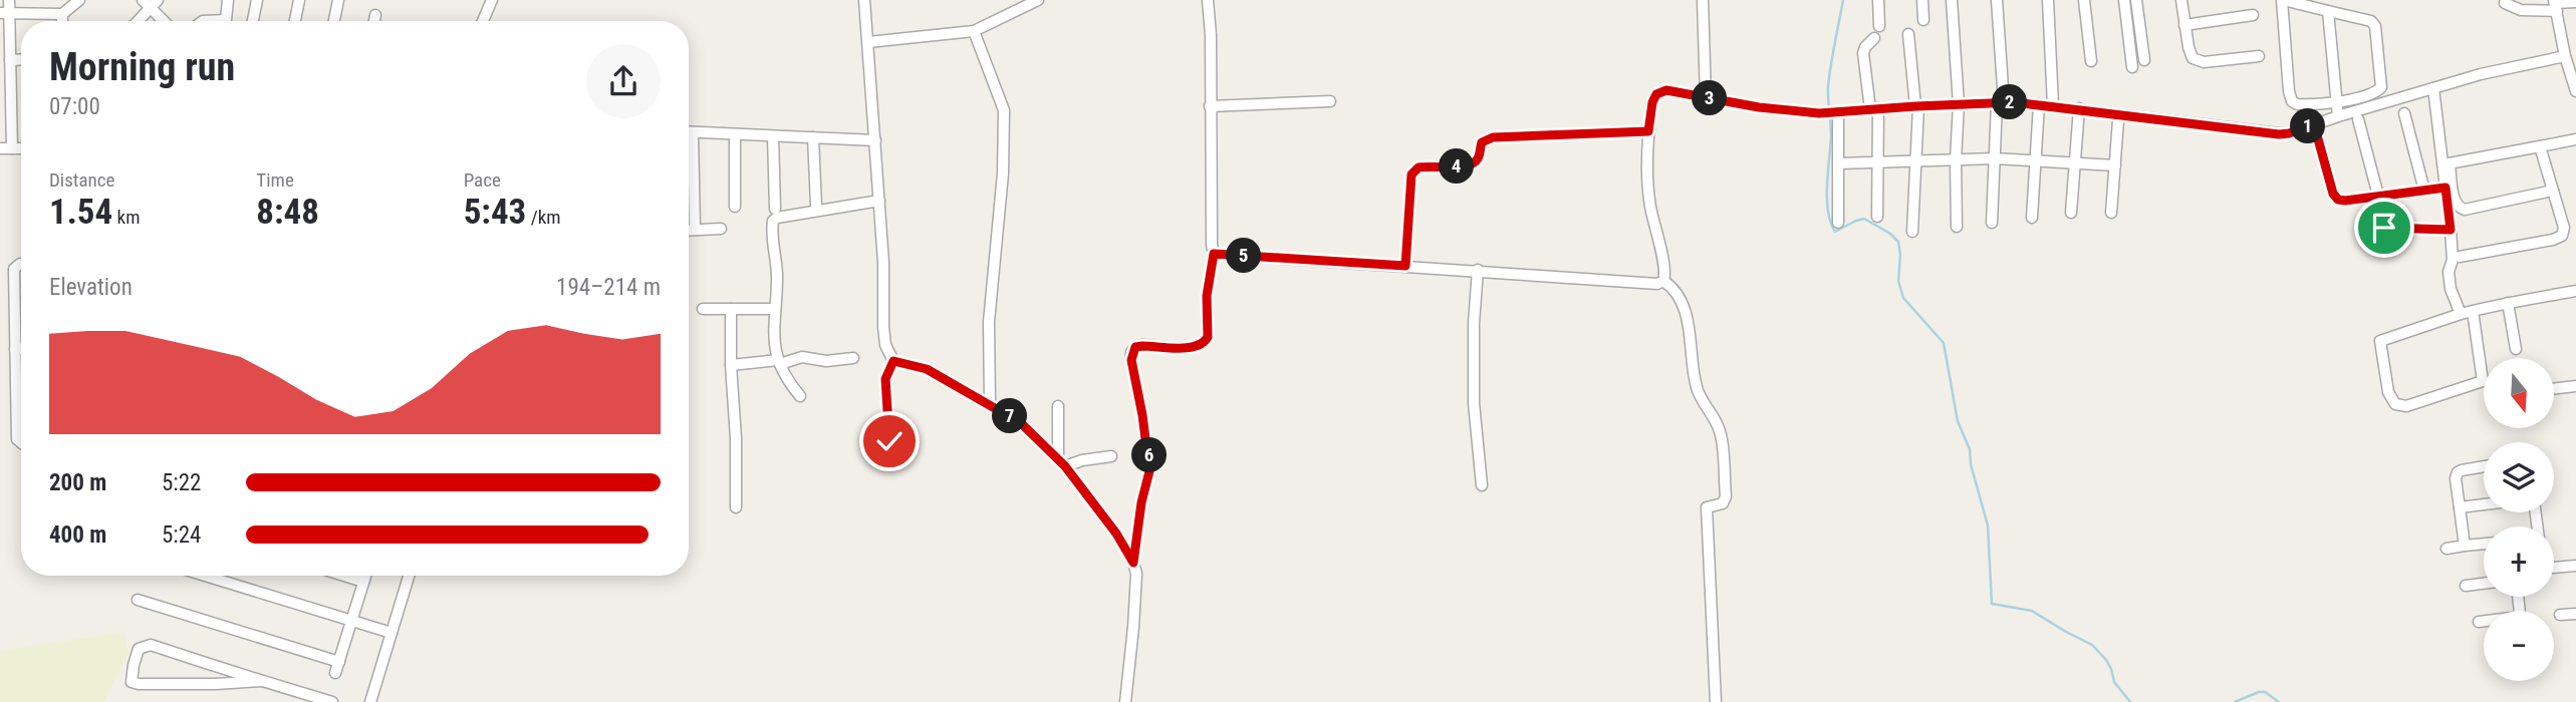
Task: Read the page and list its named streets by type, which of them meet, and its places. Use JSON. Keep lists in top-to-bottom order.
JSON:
{
  "north": "bottom",
  "page": {
    "heading": ["Morning run", "07:00"],
    "pins": [
      "3",
      "2",
      "1",
      "4",
      "5",
      "7",
      "6"
    ],
    "stats": [
      ["Distance", "1.54 km"],
      ["Time", "8:48"],
      ["Pace", "5:43 /km"]
    ],
    "chart": ["Elevation", "194–214 m"],
    "map_buttons": ["+", "−"],
    "list": [
      {
        "name": "200 m",
        "note": "5:22"
      },
      {
        "name": "400 m",
        "note": "5:24"
      }
    ]
  }
}
